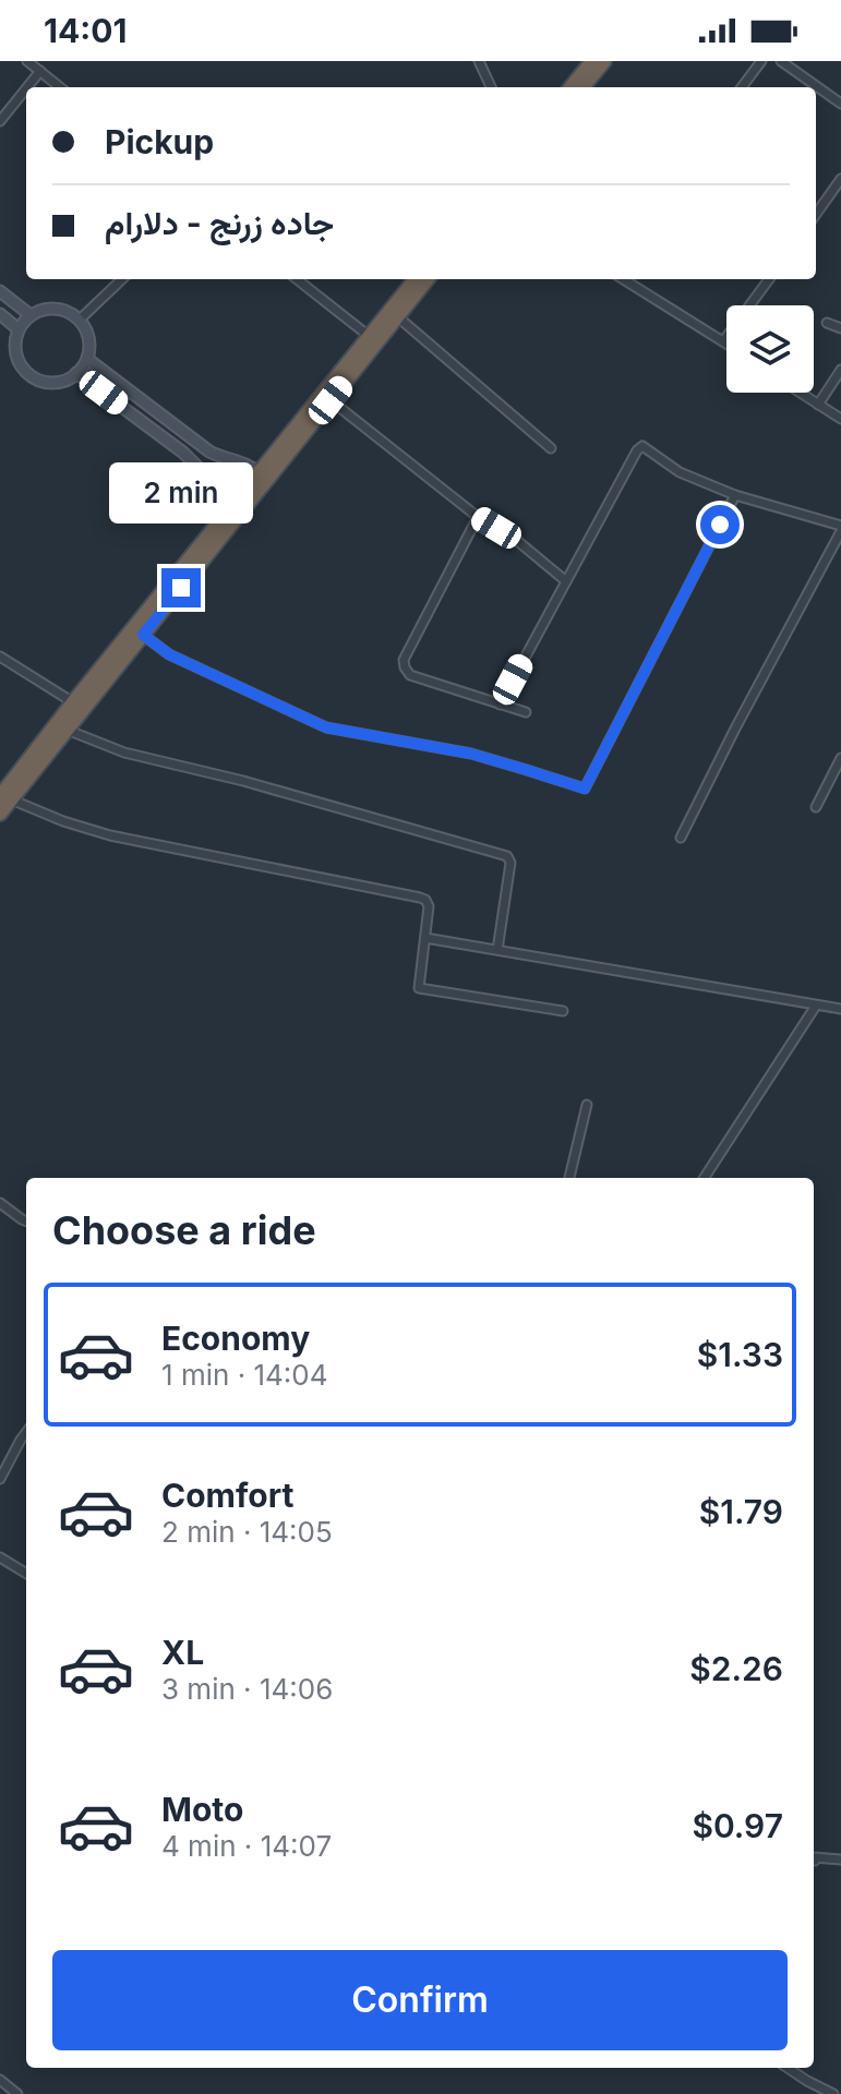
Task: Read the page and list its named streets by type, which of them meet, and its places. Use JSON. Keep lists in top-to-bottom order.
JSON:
{
  "page": {
    "status": "14:01",
    "banner": ["Pickup", "جاده زرنج - دلارام"],
    "bubble": "2 min",
    "heading": "Choose a ride",
    "list": [
      {
        "name": "Economy",
        "note": "1 min · 14:04",
        "value": "$1.33"
      },
      {
        "name": "Comfort",
        "note": "2 min · 14:05",
        "value": "$1.79"
      },
      {
        "name": "XL",
        "note": "3 min · 14:06",
        "value": "$2.26"
      },
      {
        "name": "Moto",
        "note": "4 min · 14:07",
        "value": "$0.97"
      }
    ],
    "buttons": "Confirm"
  }
}
